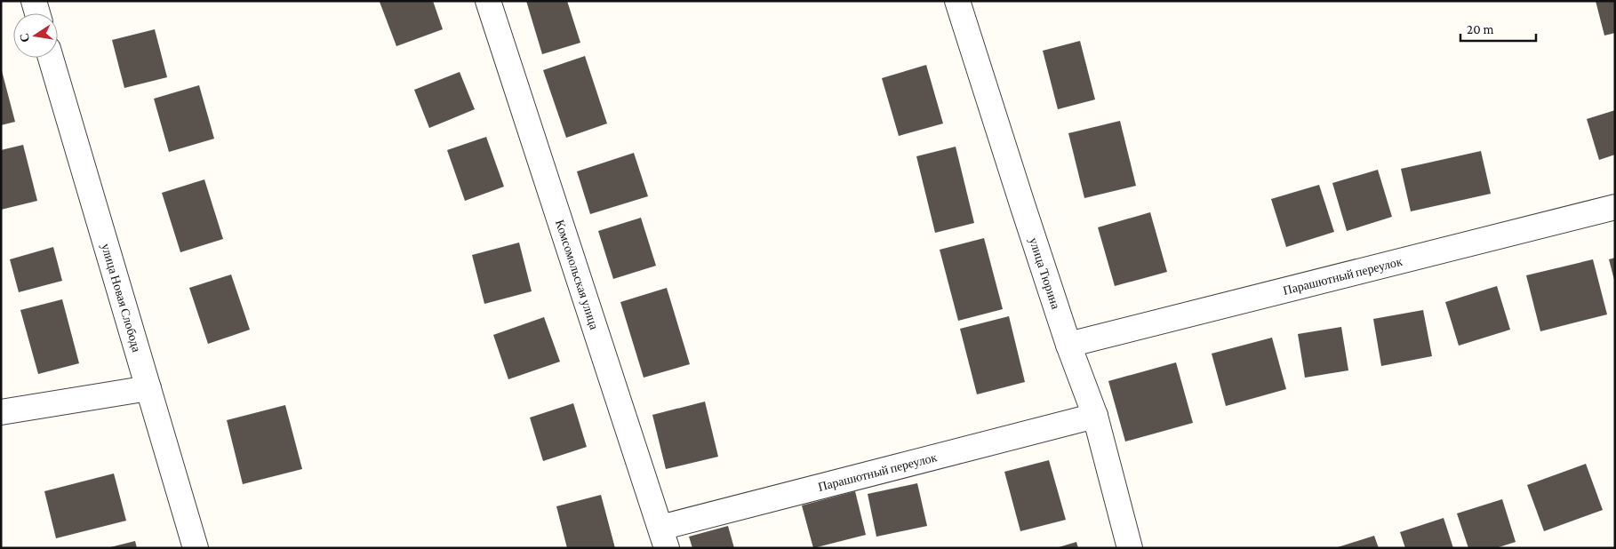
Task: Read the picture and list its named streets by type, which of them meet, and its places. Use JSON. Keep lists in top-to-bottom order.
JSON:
{
  "streets": {
    "street": [
      "улица Тюрина",
      "Комсомольская улица",
      "Парашютный переулок",
      "улица Новая Слобода"
    ]
  },
  "crossings": [
    ["улица Тюрина", "Парашютный переулок"],
    ["Комсомольская улица", "Парашютный переулок"]
  ],
  "scale_bar": "20 m",
  "north": "left"
}
